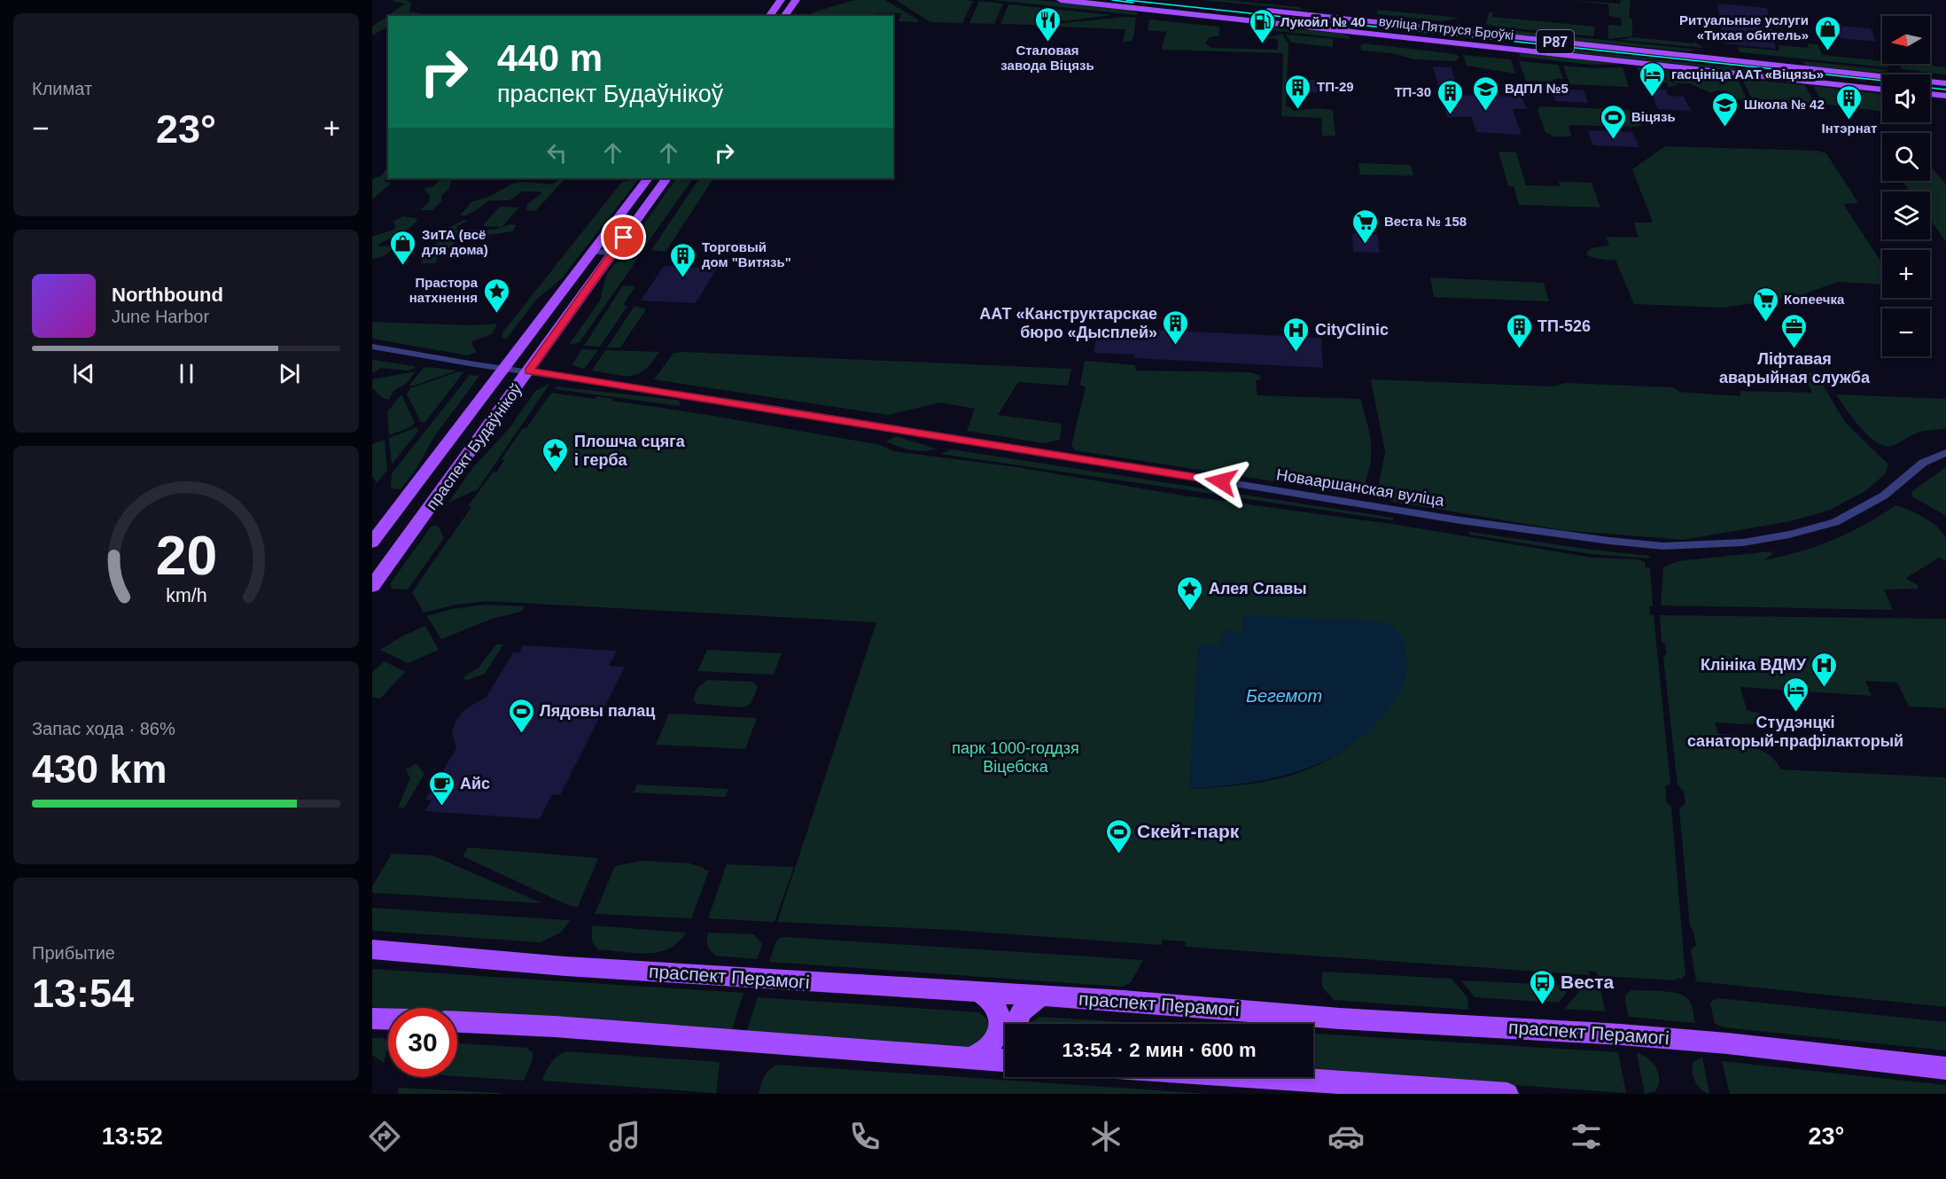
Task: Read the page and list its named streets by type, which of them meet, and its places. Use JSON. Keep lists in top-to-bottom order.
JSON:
{
  "streets": {
    "main road": [
      "вуліца Пятруся Броўкі",
      "Р87",
      "праспект Будаўнікоў",
      "праспект Перамогі"
    ],
    "street": ["Новааршанская вуліца"]
  },
  "crossings": [
    ["праспект Будаўнікоў", "Новааршанская вуліца"]
  ],
  "water": ["Бегемот"],
  "parks": ["парк 1000-годдзя Віцебска"],
  "places": {
    "restaurant": ["Сталовая завода Віцязь"],
    "fuel station": ["Лукойл № 40"],
    "shop": ["Ритуальные услуги «Тихая обитель»", "ЗиТА (всё для дома)"],
    "hotel": ["гасцініца ААТ «Віцязь»", "Студэнцкі санаторый-прафілакторый"],
    "building": [
      "ТП-29",
      "ТП-30",
      "Інтэрнат",
      "Торговый дом \"Витязь\"",
      "ААТ «Канструктарскае бюро «Дысплей»",
      "ТП-526"
    ],
    "school or university": ["ВДПЛ №5", "Школа № 42"],
    "sports": ["Віцязь", "Лядовы палац", "Скейт-парк"],
    "supermarket": ["Веста № 158", "Копеечка"],
    "place": ["Прастора натхнення", "Плошча сцяга і герба", "Алея Славы"],
    "office": ["Ліфтавая аварыйная служба"],
    "hospital": ["CityClinic", "Клініка ВДМУ"],
    "cafe": ["Айс"],
    "bus stop": ["Веста"]
  },
  "north": "left",
  "page": {
    "tile": [
      "Климат",
      ["Запас хода · 86%", "430 km"],
      ["Прибытие", "13:54"]
    ],
    "map_buttons": ["+", "−"],
    "turn": ["440 m", "праспект Будаўнікоў"],
    "heat": ["−", "23°", "+"],
    "song": ["Northbound", "June Harbor"],
    "limit": "30",
    "trip": "13:54 · 2 мин · 600 m",
    "tabs": ["13:52", "23°"],
    "gauge": ["20", "km/h"]
  }
}
